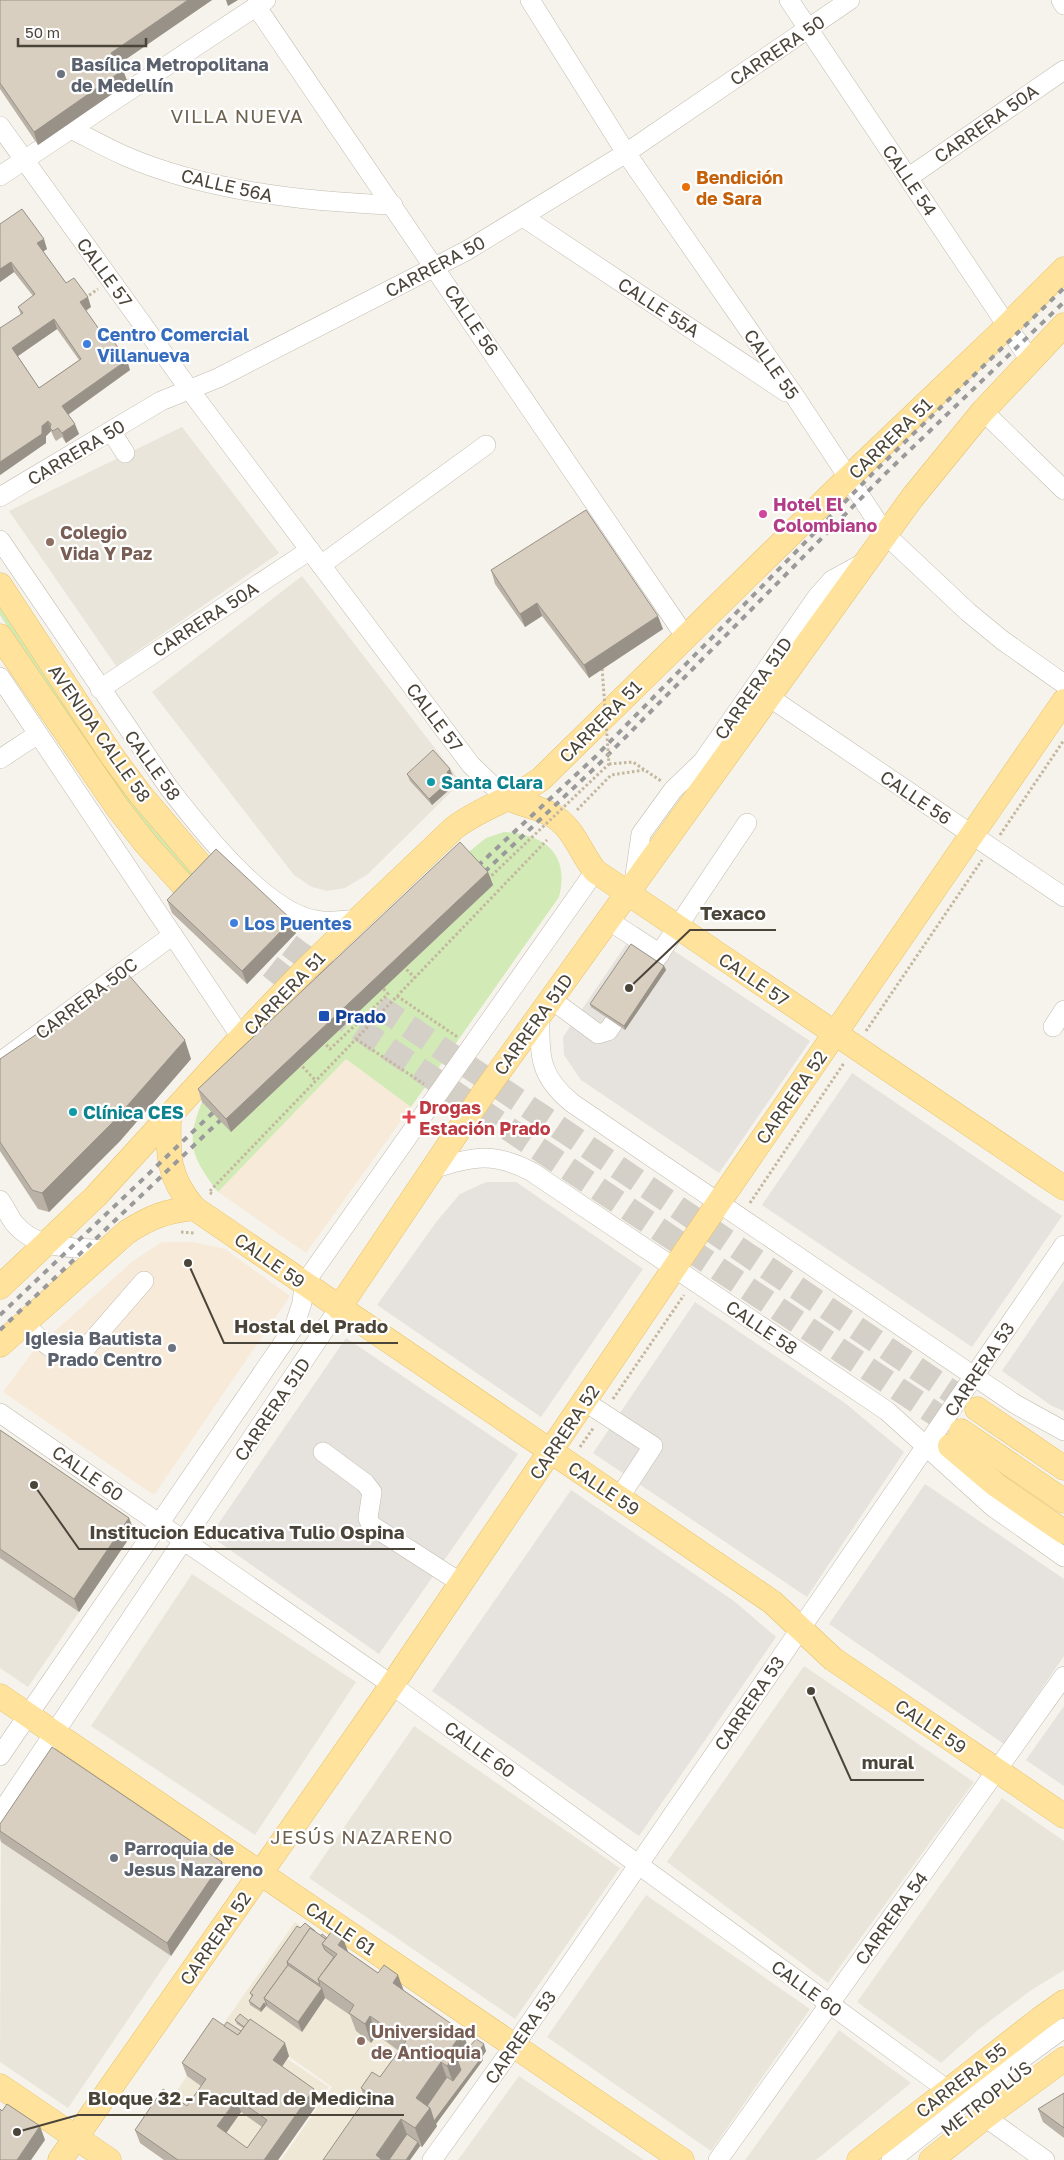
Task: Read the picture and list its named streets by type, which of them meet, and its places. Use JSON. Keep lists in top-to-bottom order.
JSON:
{
  "streets": {
    "main road": [
      "CALLE 57",
      "CARRERA 51",
      "CARRERA 51D",
      "AVENIDA CALLE 58",
      "CARRERA 52",
      "CALLE 59",
      "CALLE 61",
      "CARRERA 55"
    ],
    "street": [
      "CARRERA 50",
      "CARRERA 50A",
      "CALLE 54",
      "CALLE 56A",
      "CALLE 55A",
      "CALLE 56",
      "CALLE 55",
      "CALLE 58",
      "CARRERA 50C",
      "CARRERA 53",
      "CALLE 60",
      "CARRERA 54",
      "METROPLÚS"
    ]
  },
  "crossings": [
    ["CARRERA 50", "CALLE 54"],
    ["CARRERA 50", "CALLE 57"],
    ["CARRERA 50", "CALLE 55A"],
    ["CARRERA 50", "CALLE 56"],
    ["CARRERA 50", "CALLE 55"],
    ["CARRERA 50A", "CALLE 54"],
    ["CARRERA 50A", "CALLE 57"],
    ["CARRERA 50A", "CALLE 58"],
    ["CALLE 54", "CARRERA 51"],
    ["CALLE 54", "CARRERA 51D"],
    ["CALLE 56A", "CALLE 56"],
    ["CALLE 57", "CARRERA 51"],
    ["CALLE 57", "CARRERA 51D"],
    ["CALLE 57", "CARRERA 52"],
    ["CALLE 55A", "CALLE 55"],
    ["CALLE 56", "CARRERA 51"],
    ["CALLE 56", "CARRERA 51D"],
    ["CALLE 56", "CARRERA 52"],
    ["CALLE 55", "CARRERA 51"],
    ["CALLE 55", "CARRERA 51D"],
    ["CARRERA 51", "CALLE 58"],
    ["CARRERA 51", "CALLE 59"],
    ["CARRERA 51D", "CALLE 58"],
    ["CARRERA 51D", "CALLE 59"],
    ["CARRERA 51D", "CALLE 60"],
    ["CARRERA 51D", "CALLE 61"],
    ["CALLE 58", "CARRERA 52"],
    ["CALLE 58", "CARRERA 53"],
    ["CARRERA 52", "CALLE 59"],
    ["CARRERA 52", "CALLE 60"],
    ["CARRERA 52", "CALLE 61"],
    ["CALLE 59", "CARRERA 53"],
    ["CALLE 59", "CARRERA 54"],
    ["CARRERA 53", "CALLE 60"],
    ["CARRERA 53", "CALLE 61"],
    ["CALLE 60", "CARRERA 54"],
    ["CALLE 60", "CARRERA 55"]
  ],
  "districts": ["VILLA NUEVA", "JESÚS NAZARENO"],
  "places": {
    "other": [
      "Basílica Metropolitana de Medellín",
      "Bendición de Sara",
      "Centro Comercial Villanueva",
      "Hotel El Colombiano",
      "Colegio Vida Y Paz",
      "Santa Clara",
      "Los Puentes",
      "Texaco",
      "Clínica CES",
      "Hostal del Prado",
      "Iglesia Bautista Prado Centro",
      "Institucion Educativa Tulio Ospina",
      "mural",
      "Parroquia de Jesus Nazareno",
      "Universidad de Antioquia",
      "Bloque 32 - Facultad de Medicina"
    ],
    "transit": ["Prado"],
    "health": ["Drogas Estación Prado"]
  },
  "scale_bar": "50 m"
}
